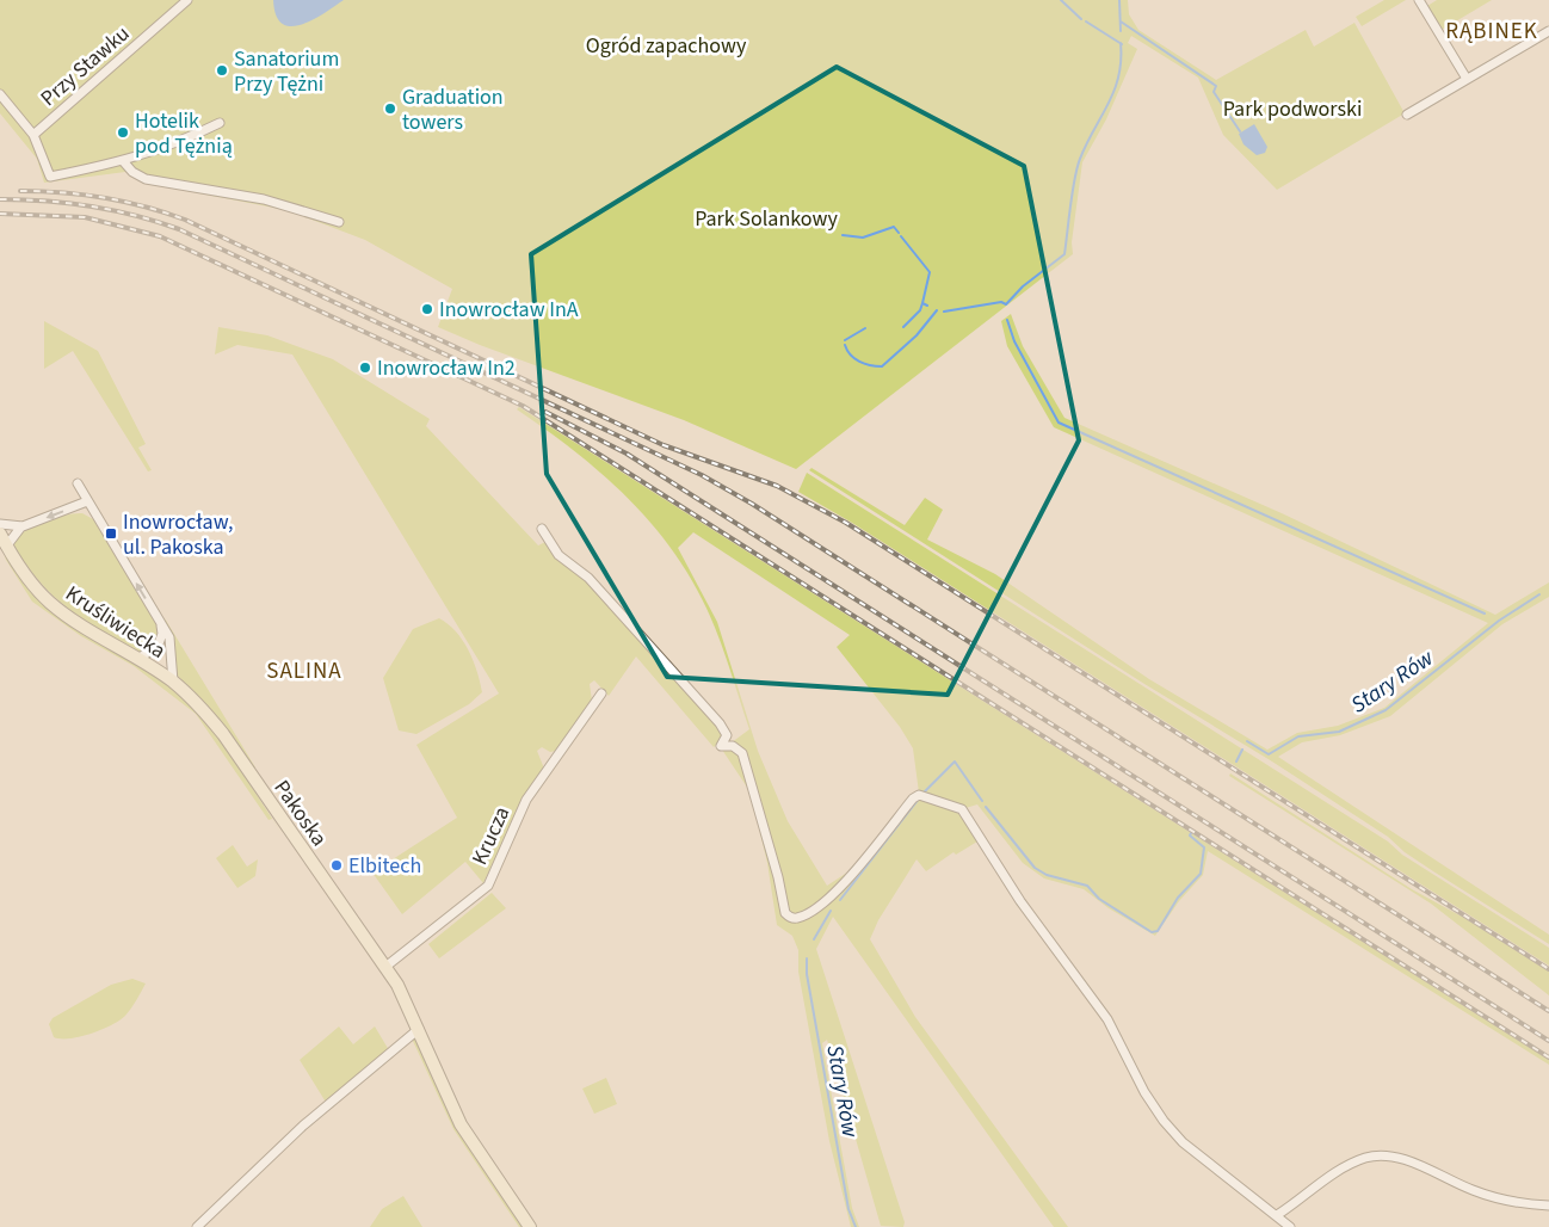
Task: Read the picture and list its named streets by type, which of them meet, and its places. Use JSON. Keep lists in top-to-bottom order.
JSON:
{
  "streets": {
    "main road": ["Kruśliwiecka", "Pakoska"],
    "street": ["Przy Stawku", "Krucza"]
  },
  "crossings": [
    ["Kruśliwiecka", "Pakoska"],
    ["Pakoska", "Krucza"]
  ],
  "districts": ["RĄBINEK", "SALINA"],
  "water": ["Stary Rów"],
  "parks": ["Ogród zapachowy", "Park podworski", "Park Solankowy"],
  "places": {
    "other": [
      "Sanatorium Przy Tężni",
      "Graduation towers",
      "Hotelik pod Tężnią",
      "Inowrocław InA",
      "Inowrocław In2",
      "Elbitech"
    ],
    "transit": ["Inowrocław, ul. Pakoska"]
  }
}
